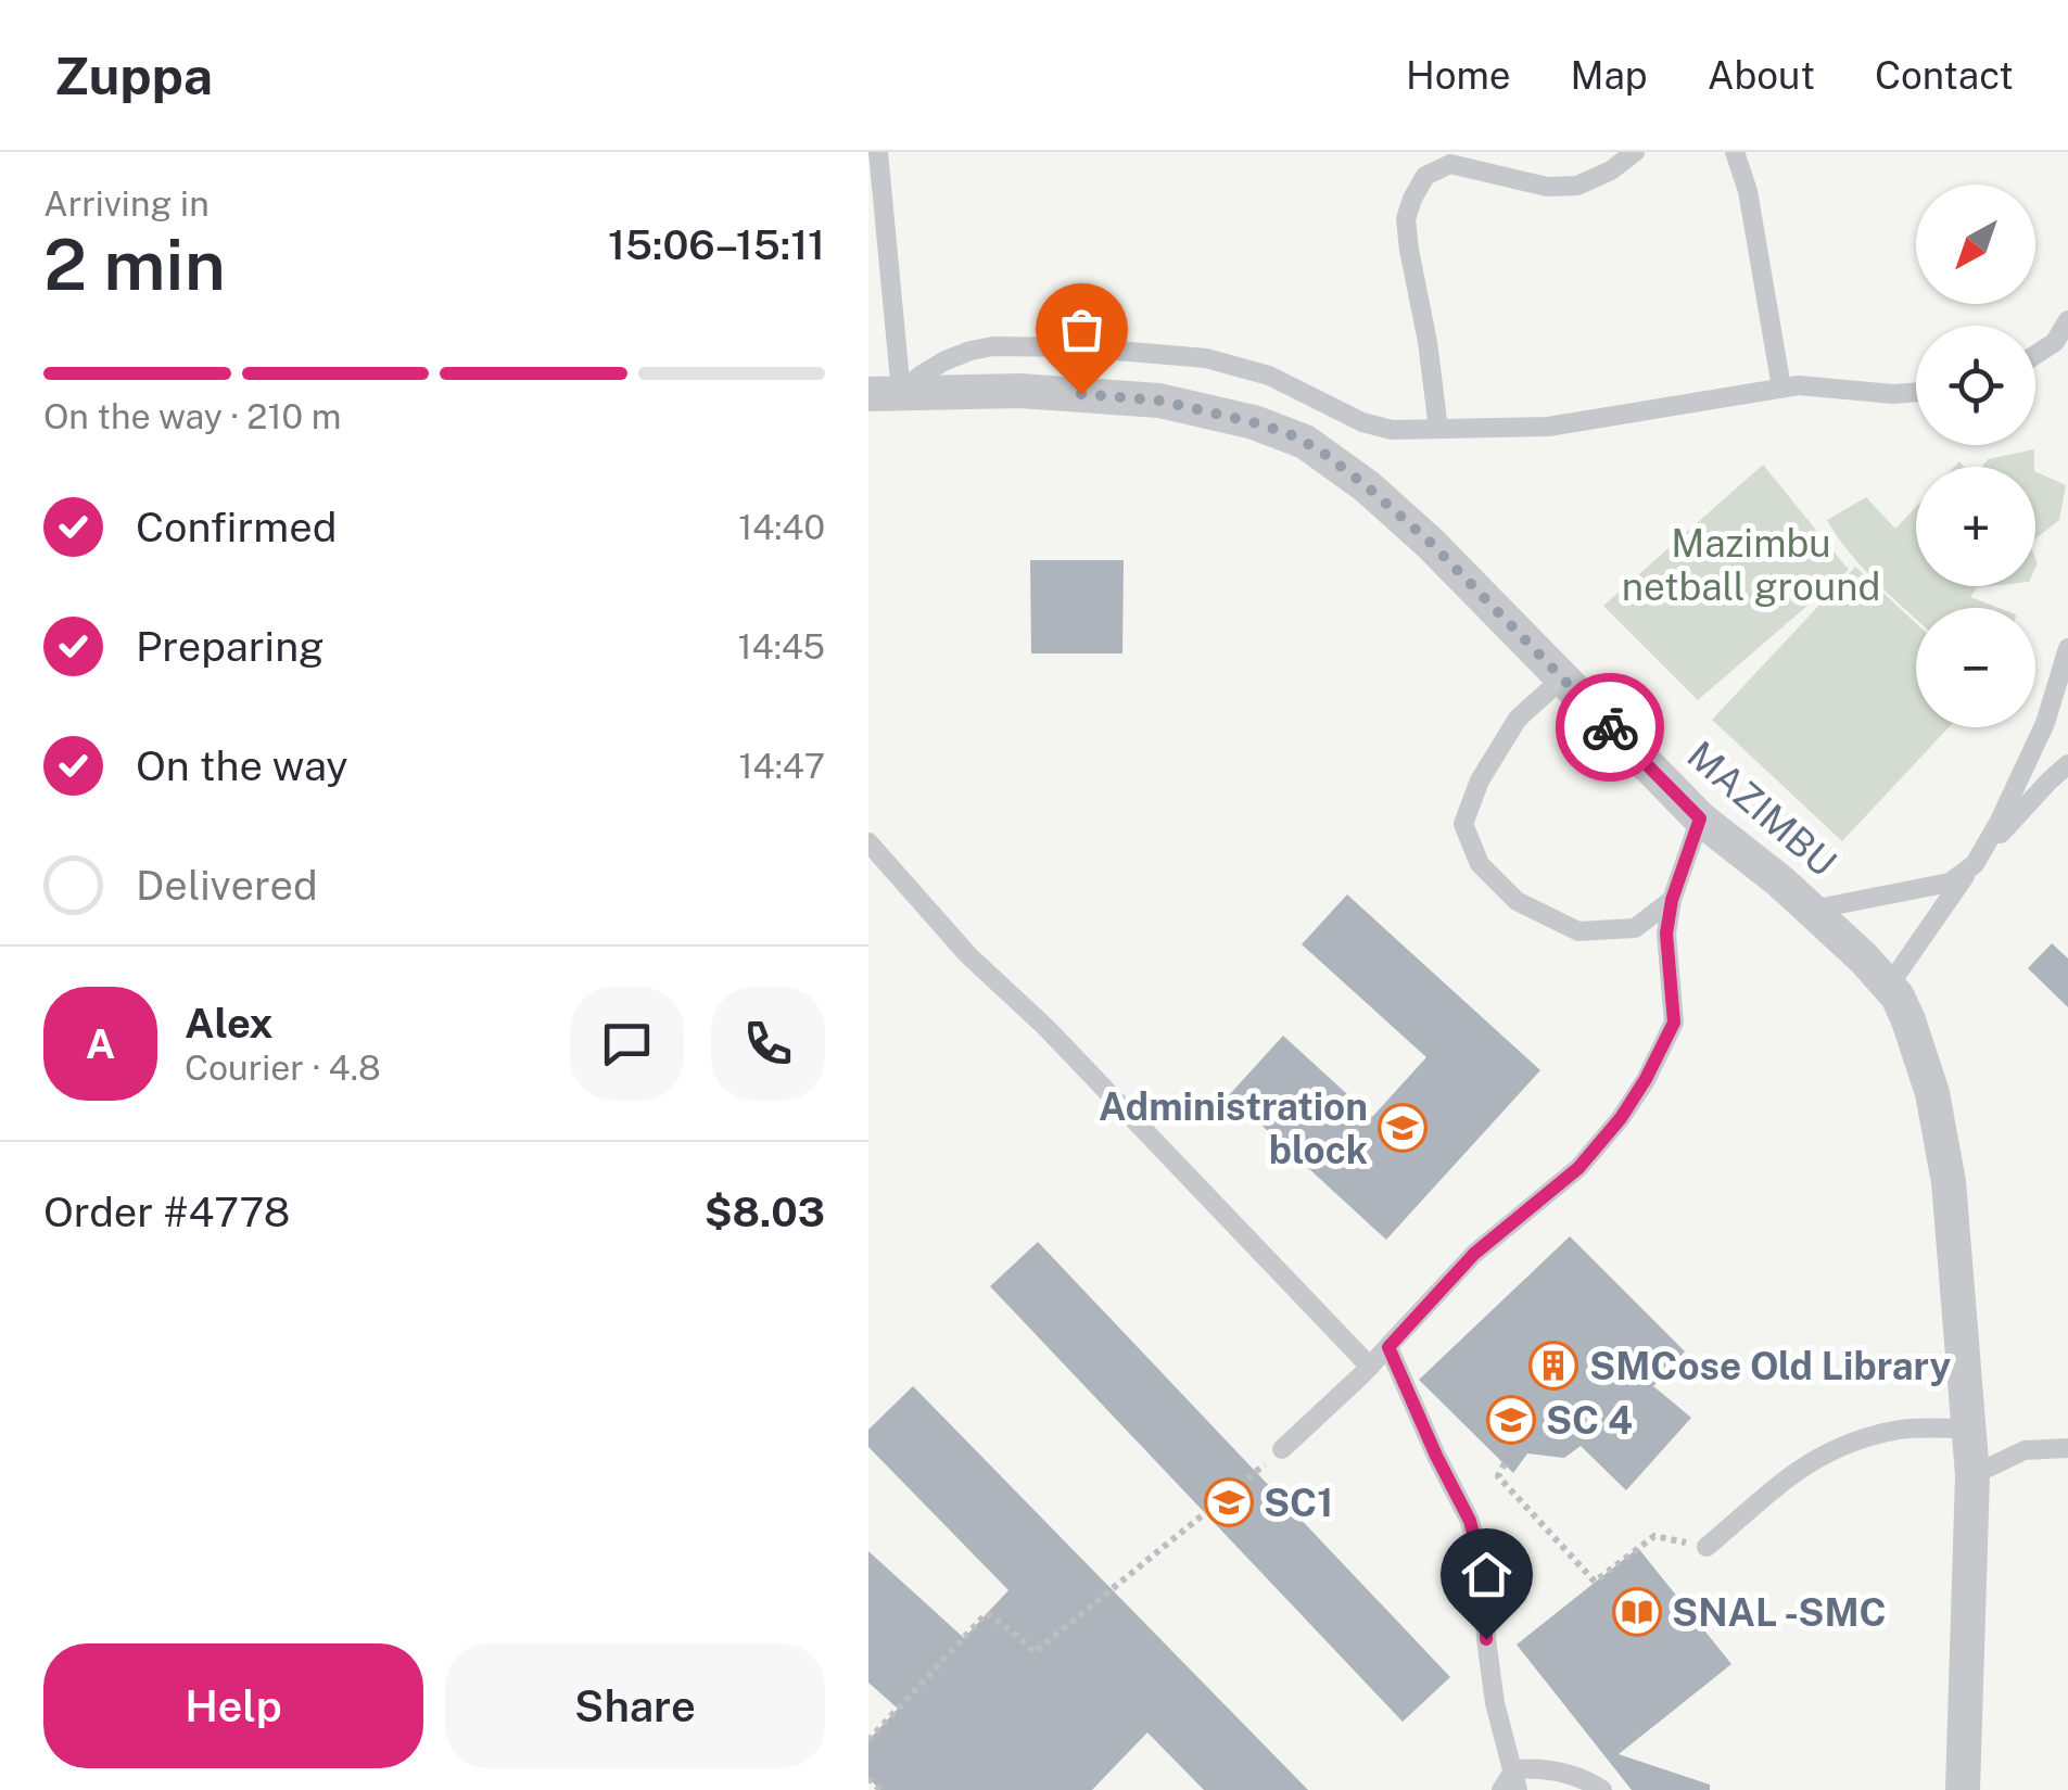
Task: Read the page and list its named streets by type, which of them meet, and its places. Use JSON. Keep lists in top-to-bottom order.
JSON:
{
  "streets": {
    "street": ["MAZIMBU"]
  },
  "parks": ["Mazimbu netball ground"],
  "places": {
    "school or university": ["Administration block", "SC 4", "SC1"],
    "building": ["SMCose Old Library"],
    "library": ["SNAL -SMC"]
  },
  "north": "bottom left",
  "page": {
    "header": "Zuppa",
    "nav": [
      "Home",
      "Map",
      "About",
      "Contact"
    ],
    "heading": ["2 min", "Arriving in", "15:06–15:11"],
    "panel": [
      "Alex",
      "Courier · 4.8",
      "Order #4778",
      "$8.03"
    ],
    "map_buttons": ["+", "−"],
    "bar": "On the way · 210 m",
    "list": [
      ["Confirmed", "14:40"],
      ["Preparing", "14:45"],
      ["On the way", "14:47"],
      "Delivered"
    ],
    "round": "A",
    "buttons": ["Help", "Share"]
  }
}
